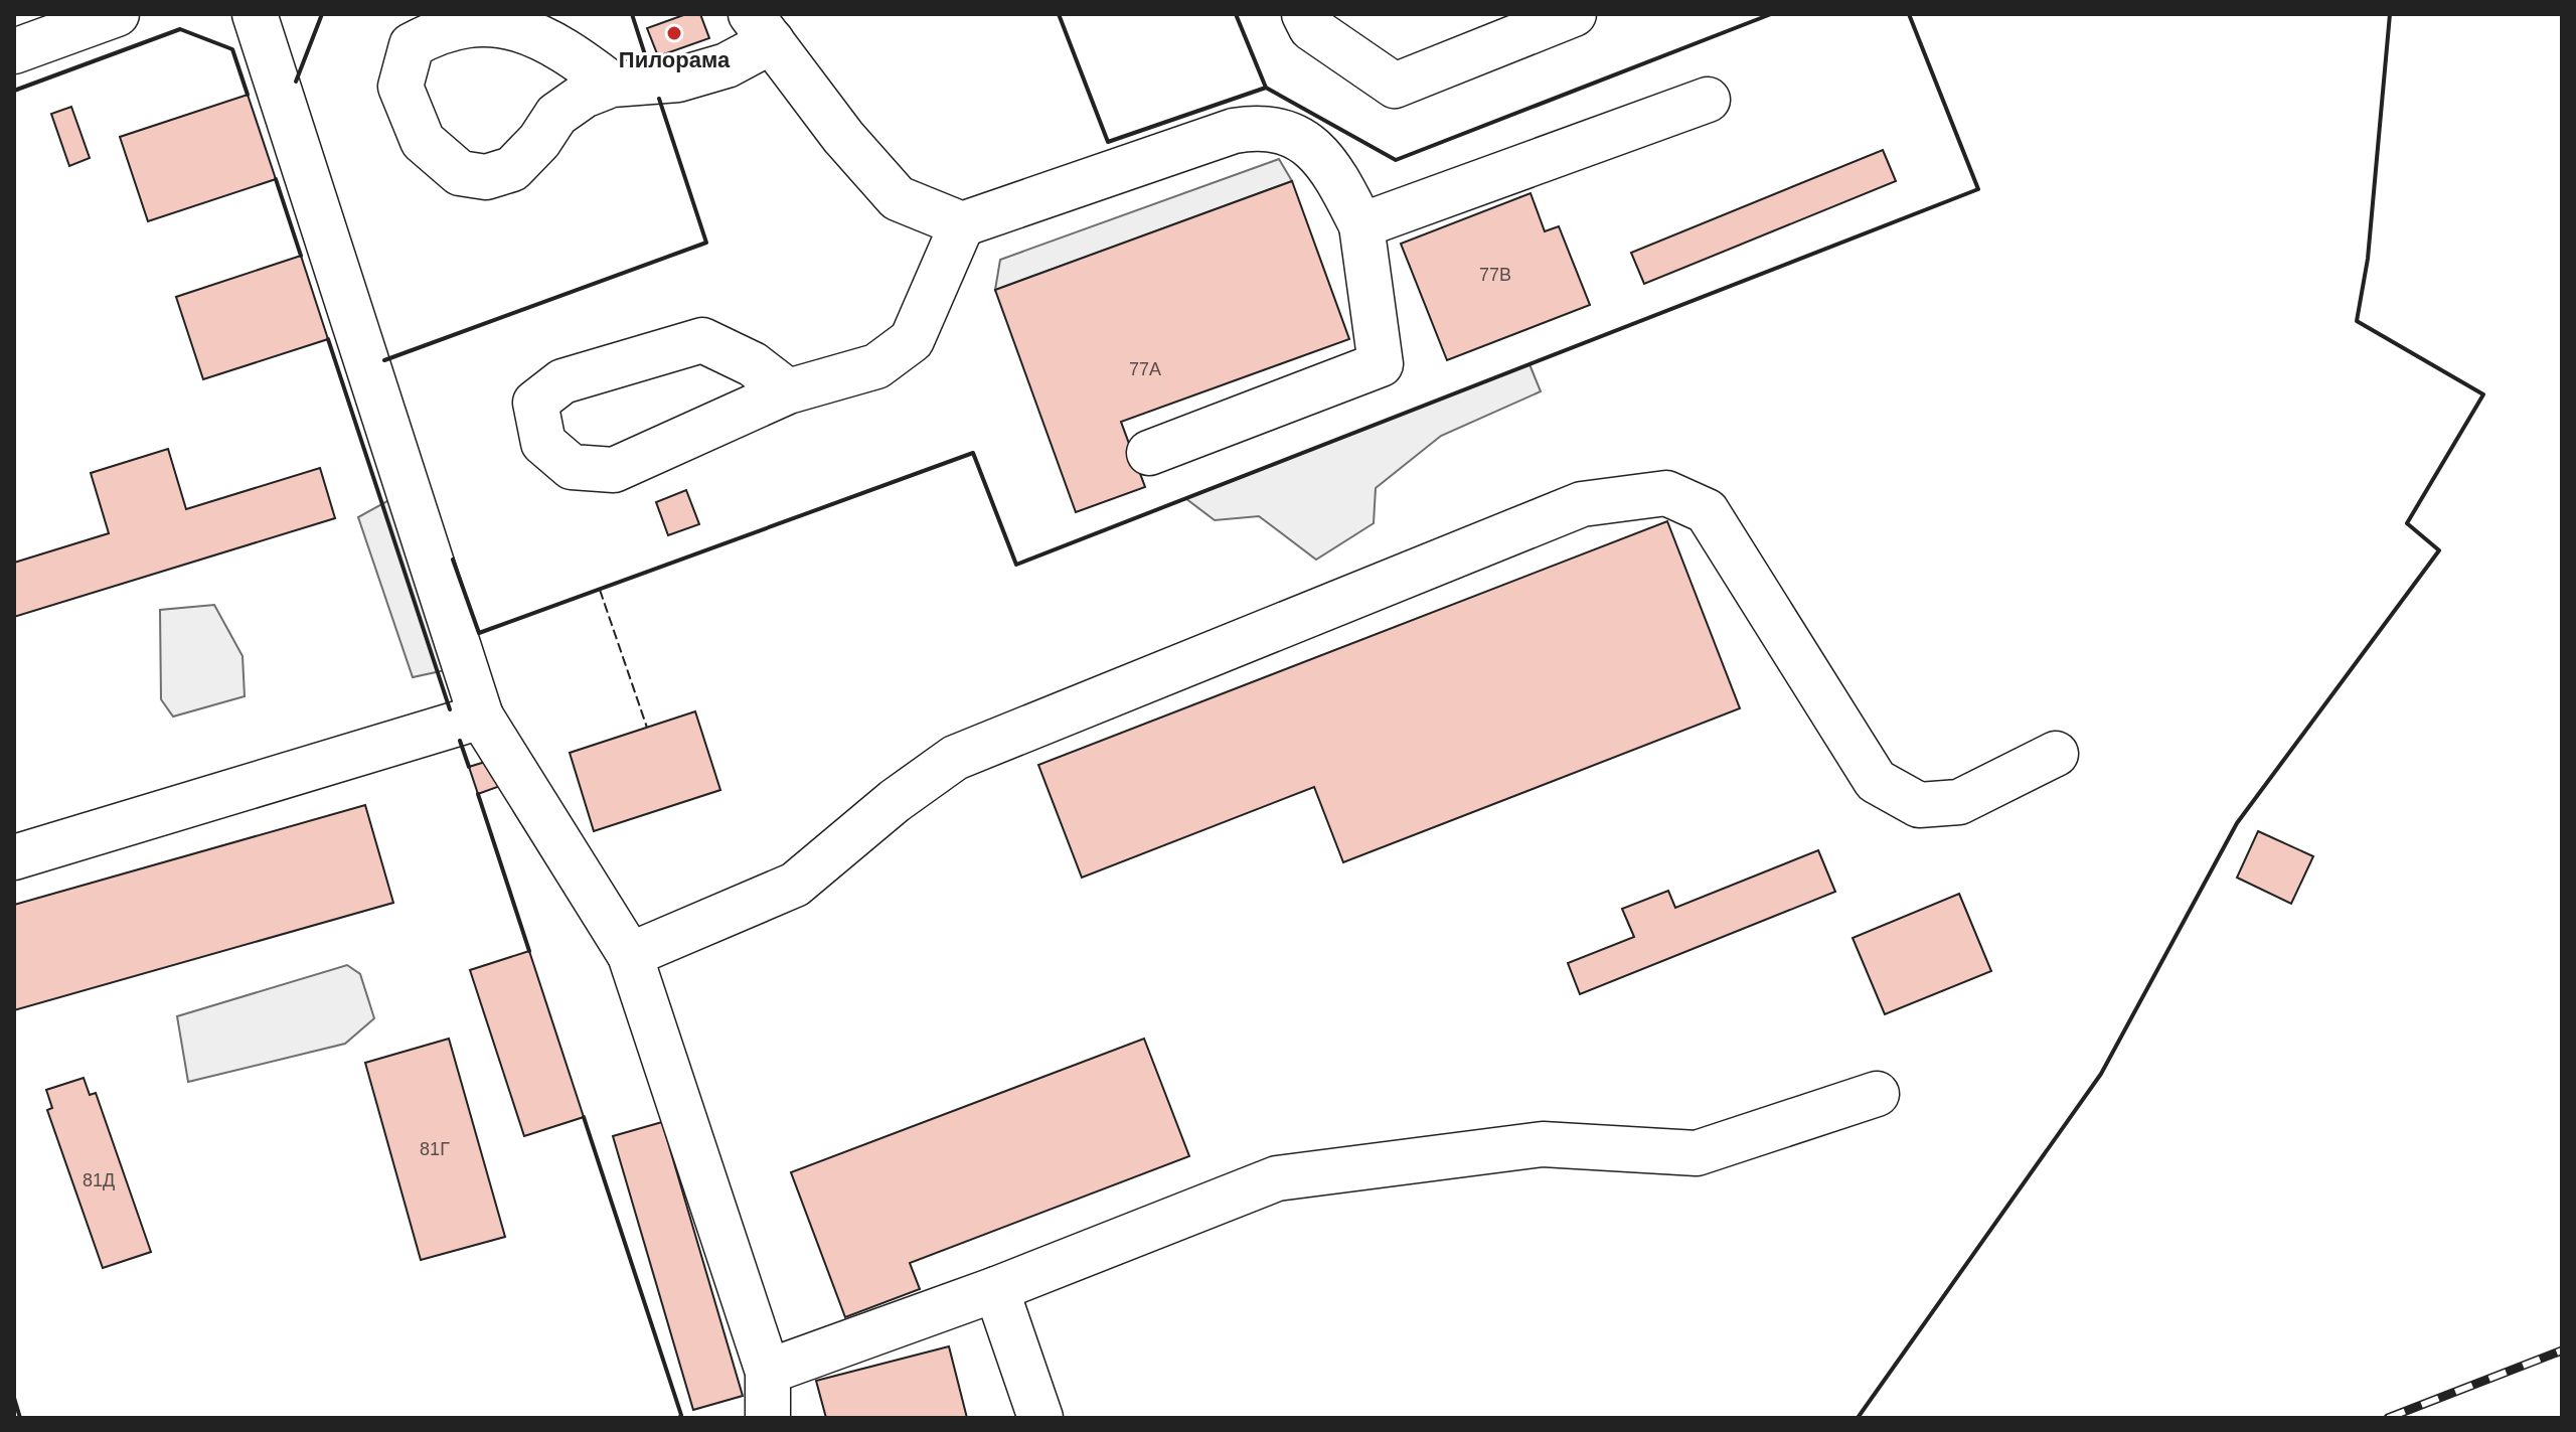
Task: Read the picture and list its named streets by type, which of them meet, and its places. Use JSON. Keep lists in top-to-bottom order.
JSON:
{
  "places": ["Пилорама"],
  "house_numbers": [
    "77В",
    "77А",
    "81Г",
    "81Д"
  ]
}
